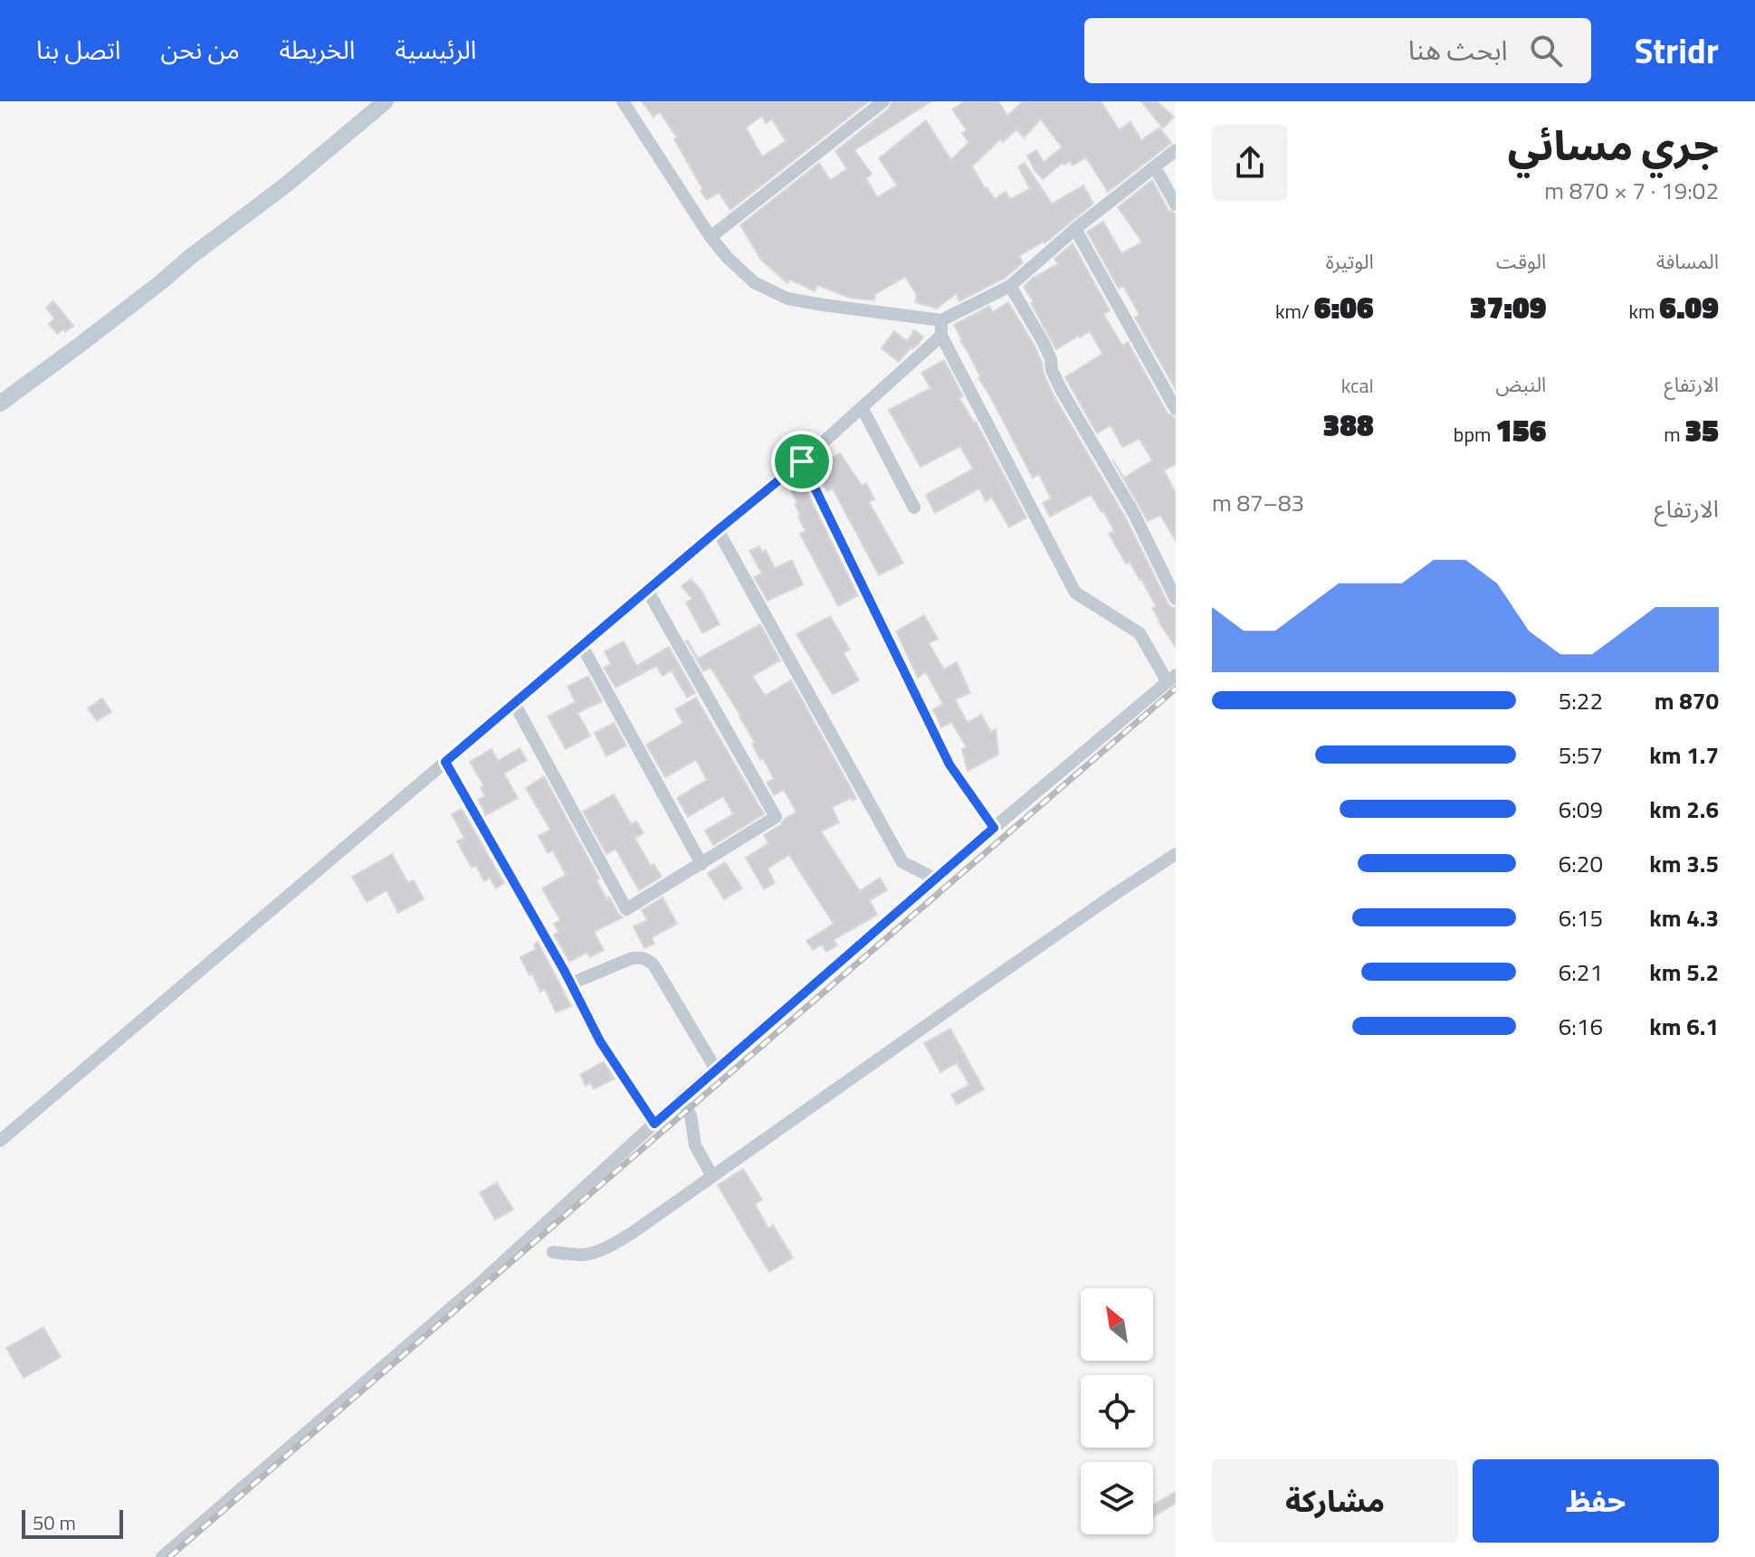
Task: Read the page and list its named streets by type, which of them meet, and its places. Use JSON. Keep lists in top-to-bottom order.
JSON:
{
  "scale_bar": "50 m",
  "north": "top left",
  "page": {
    "header": "Stridr",
    "search": "ابحث هنا",
    "nav": [
      "الرئيسية",
      "الخريطة",
      "من نحن",
      "اتصل بنا"
    ],
    "heading": ["جري مسائي", "19:02 · 7 × 870 m"],
    "stats": [
      ["المسافة", "6.09 km"],
      ["الوقت", "37:09"],
      ["الوتيرة", "6:06 /km"],
      ["الارتفاع", "35 m"],
      ["النبض", "156 bpm"],
      ["kcal", "388"]
    ],
    "chart": ["الارتفاع", "83–87 m"],
    "list": [
      {
        "name": "870 m",
        "note": "5:22"
      },
      {
        "name": "1.7 km",
        "note": "5:57"
      },
      {
        "name": "2.6 km",
        "note": "6:09"
      },
      {
        "name": "3.5 km",
        "note": "6:20"
      },
      {
        "name": "4.3 km",
        "note": "6:15"
      },
      {
        "name": "5.2 km",
        "note": "6:21"
      },
      {
        "name": "6.1 km",
        "note": "6:16"
      }
    ],
    "buttons": ["حفظ", "مشاركة"],
    "scale": "50 m"
  }
}
